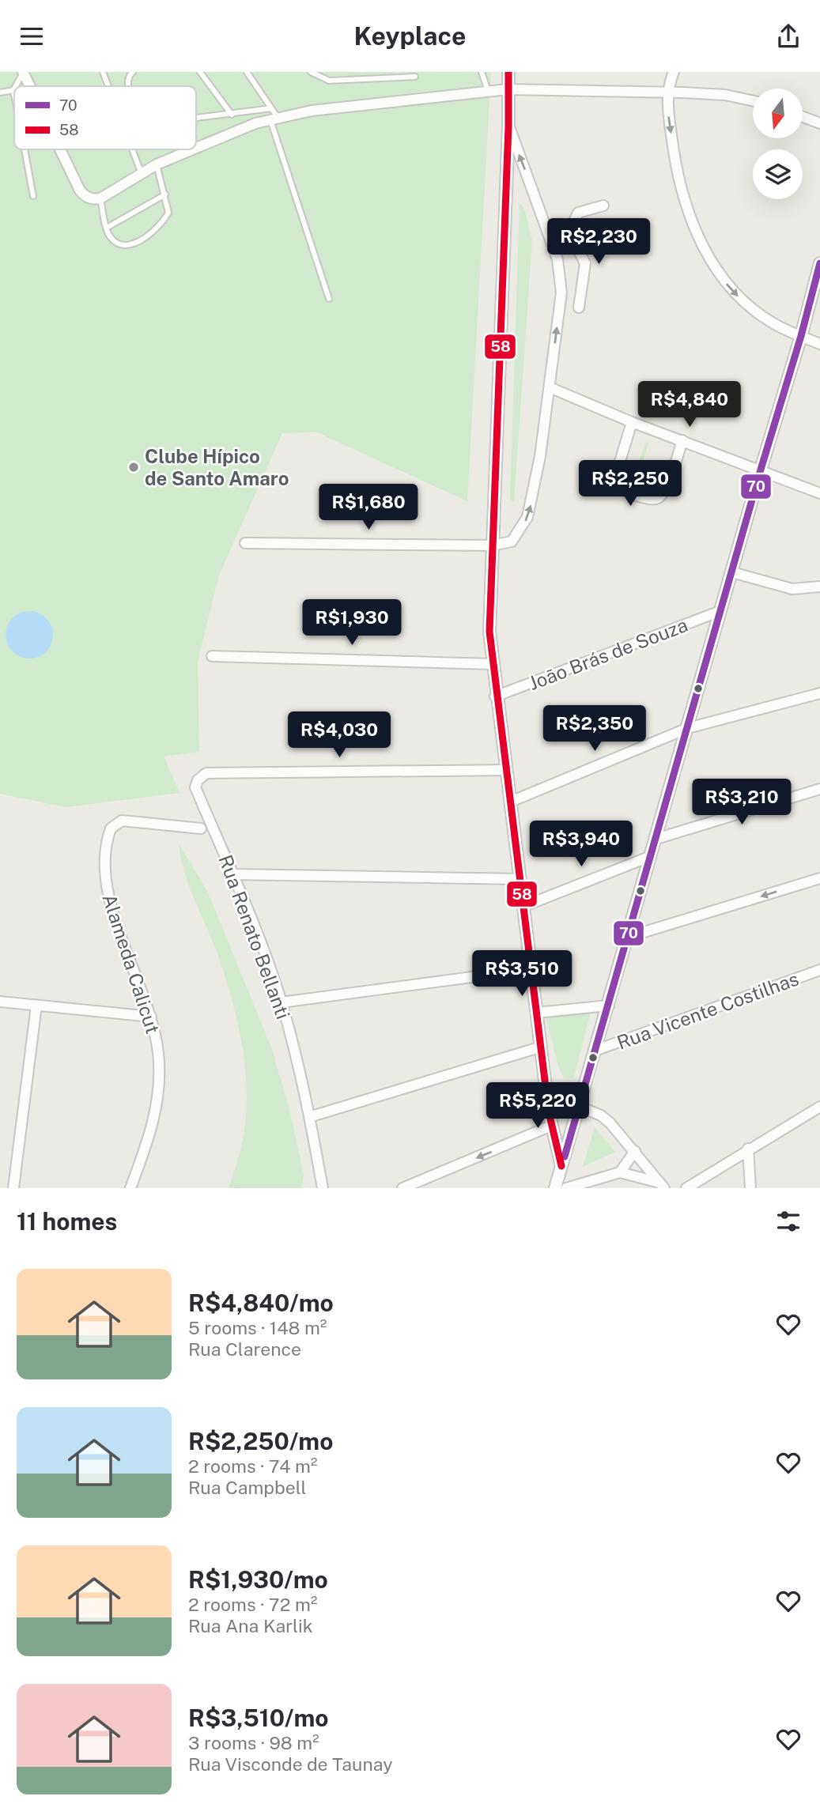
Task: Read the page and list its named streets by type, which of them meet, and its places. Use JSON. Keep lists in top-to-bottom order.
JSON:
{
  "streets": {
    "street": [
      "João Brás de Souza",
      "Rua Renato Bellanti",
      "Alameda Calicut",
      "Rua Vicente Costilhas"
    ]
  },
  "places": ["Clube Hípico de Santo Amaro"],
  "lines": ["transit line 58", "transit line 70"],
  "legend": ["70", "58"],
  "north": "bottom",
  "page": {
    "header": "Keyplace",
    "price": [
      "R$2,230",
      "R$4,840",
      "R$2,250",
      "R$1,680",
      "R$1,930",
      "R$2,350",
      "R$4,030",
      "R$3,210",
      "R$3,940",
      "R$3,510",
      "R$5,220"
    ],
    "heading": "11 homes",
    "list": [
      {
        "name": "R$4,840/mo",
        "note": "5 rooms · 148 m² · Rua Clarence"
      },
      {
        "name": "R$2,250/mo",
        "note": "2 rooms · 74 m² · Rua Campbell"
      },
      {
        "name": "R$1,930/mo",
        "note": "2 rooms · 72 m² · Rua Ana Karlik"
      },
      {
        "name": "R$3,510/mo",
        "note": "3 rooms · 98 m² · Rua Visconde de Taunay"
      }
    ]
  }
}
